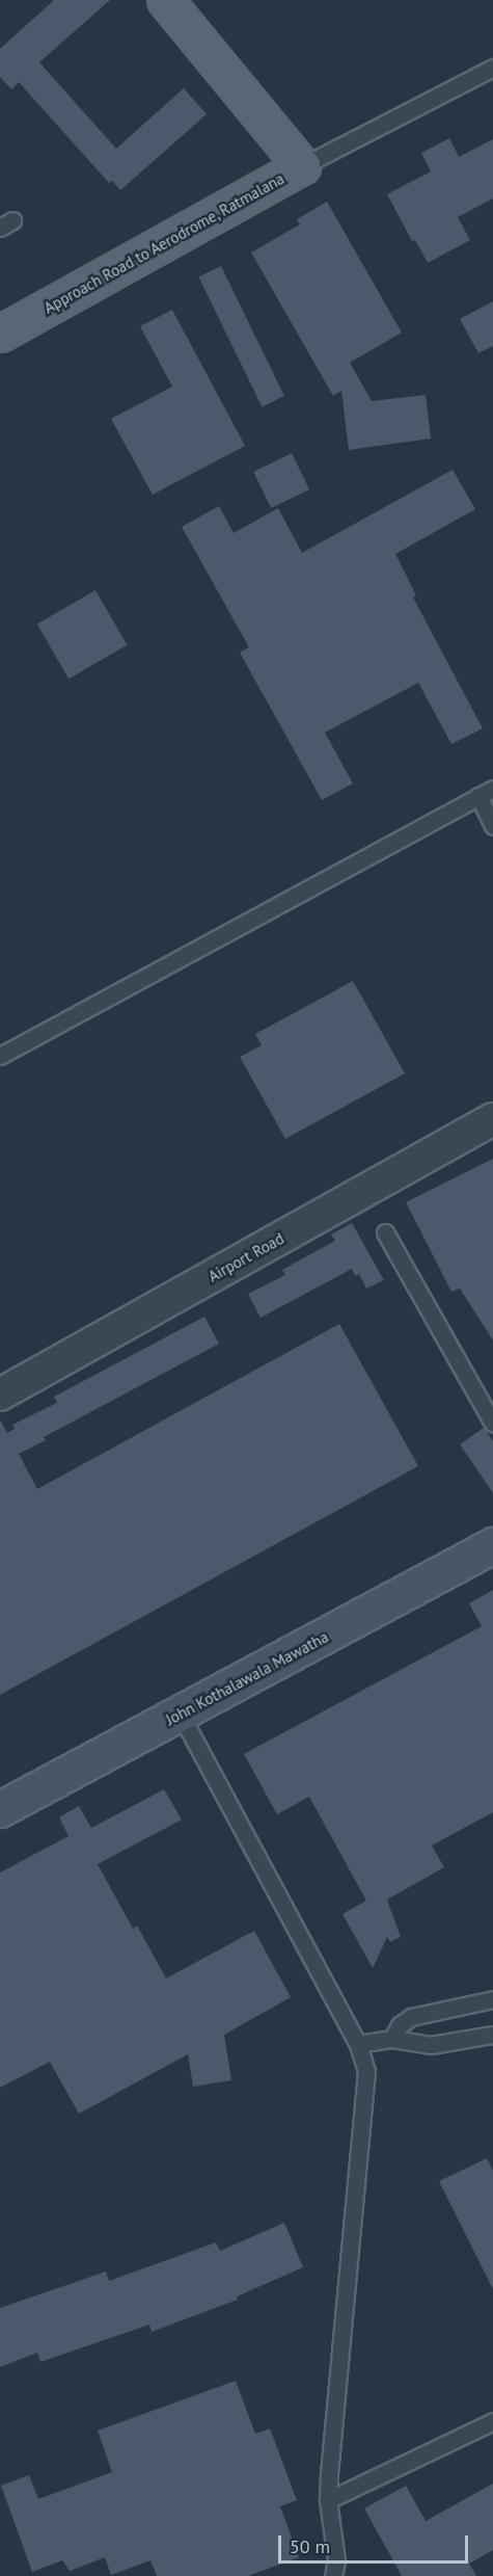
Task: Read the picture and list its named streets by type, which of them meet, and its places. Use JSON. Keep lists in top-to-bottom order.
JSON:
{
  "streets": {
    "main road": ["Approach Road to Aerodrome, Ratmalana"],
    "street": ["Airport Road", "John Kothalawala Mawatha"]
  },
  "scale_bar": "50 m"
}
